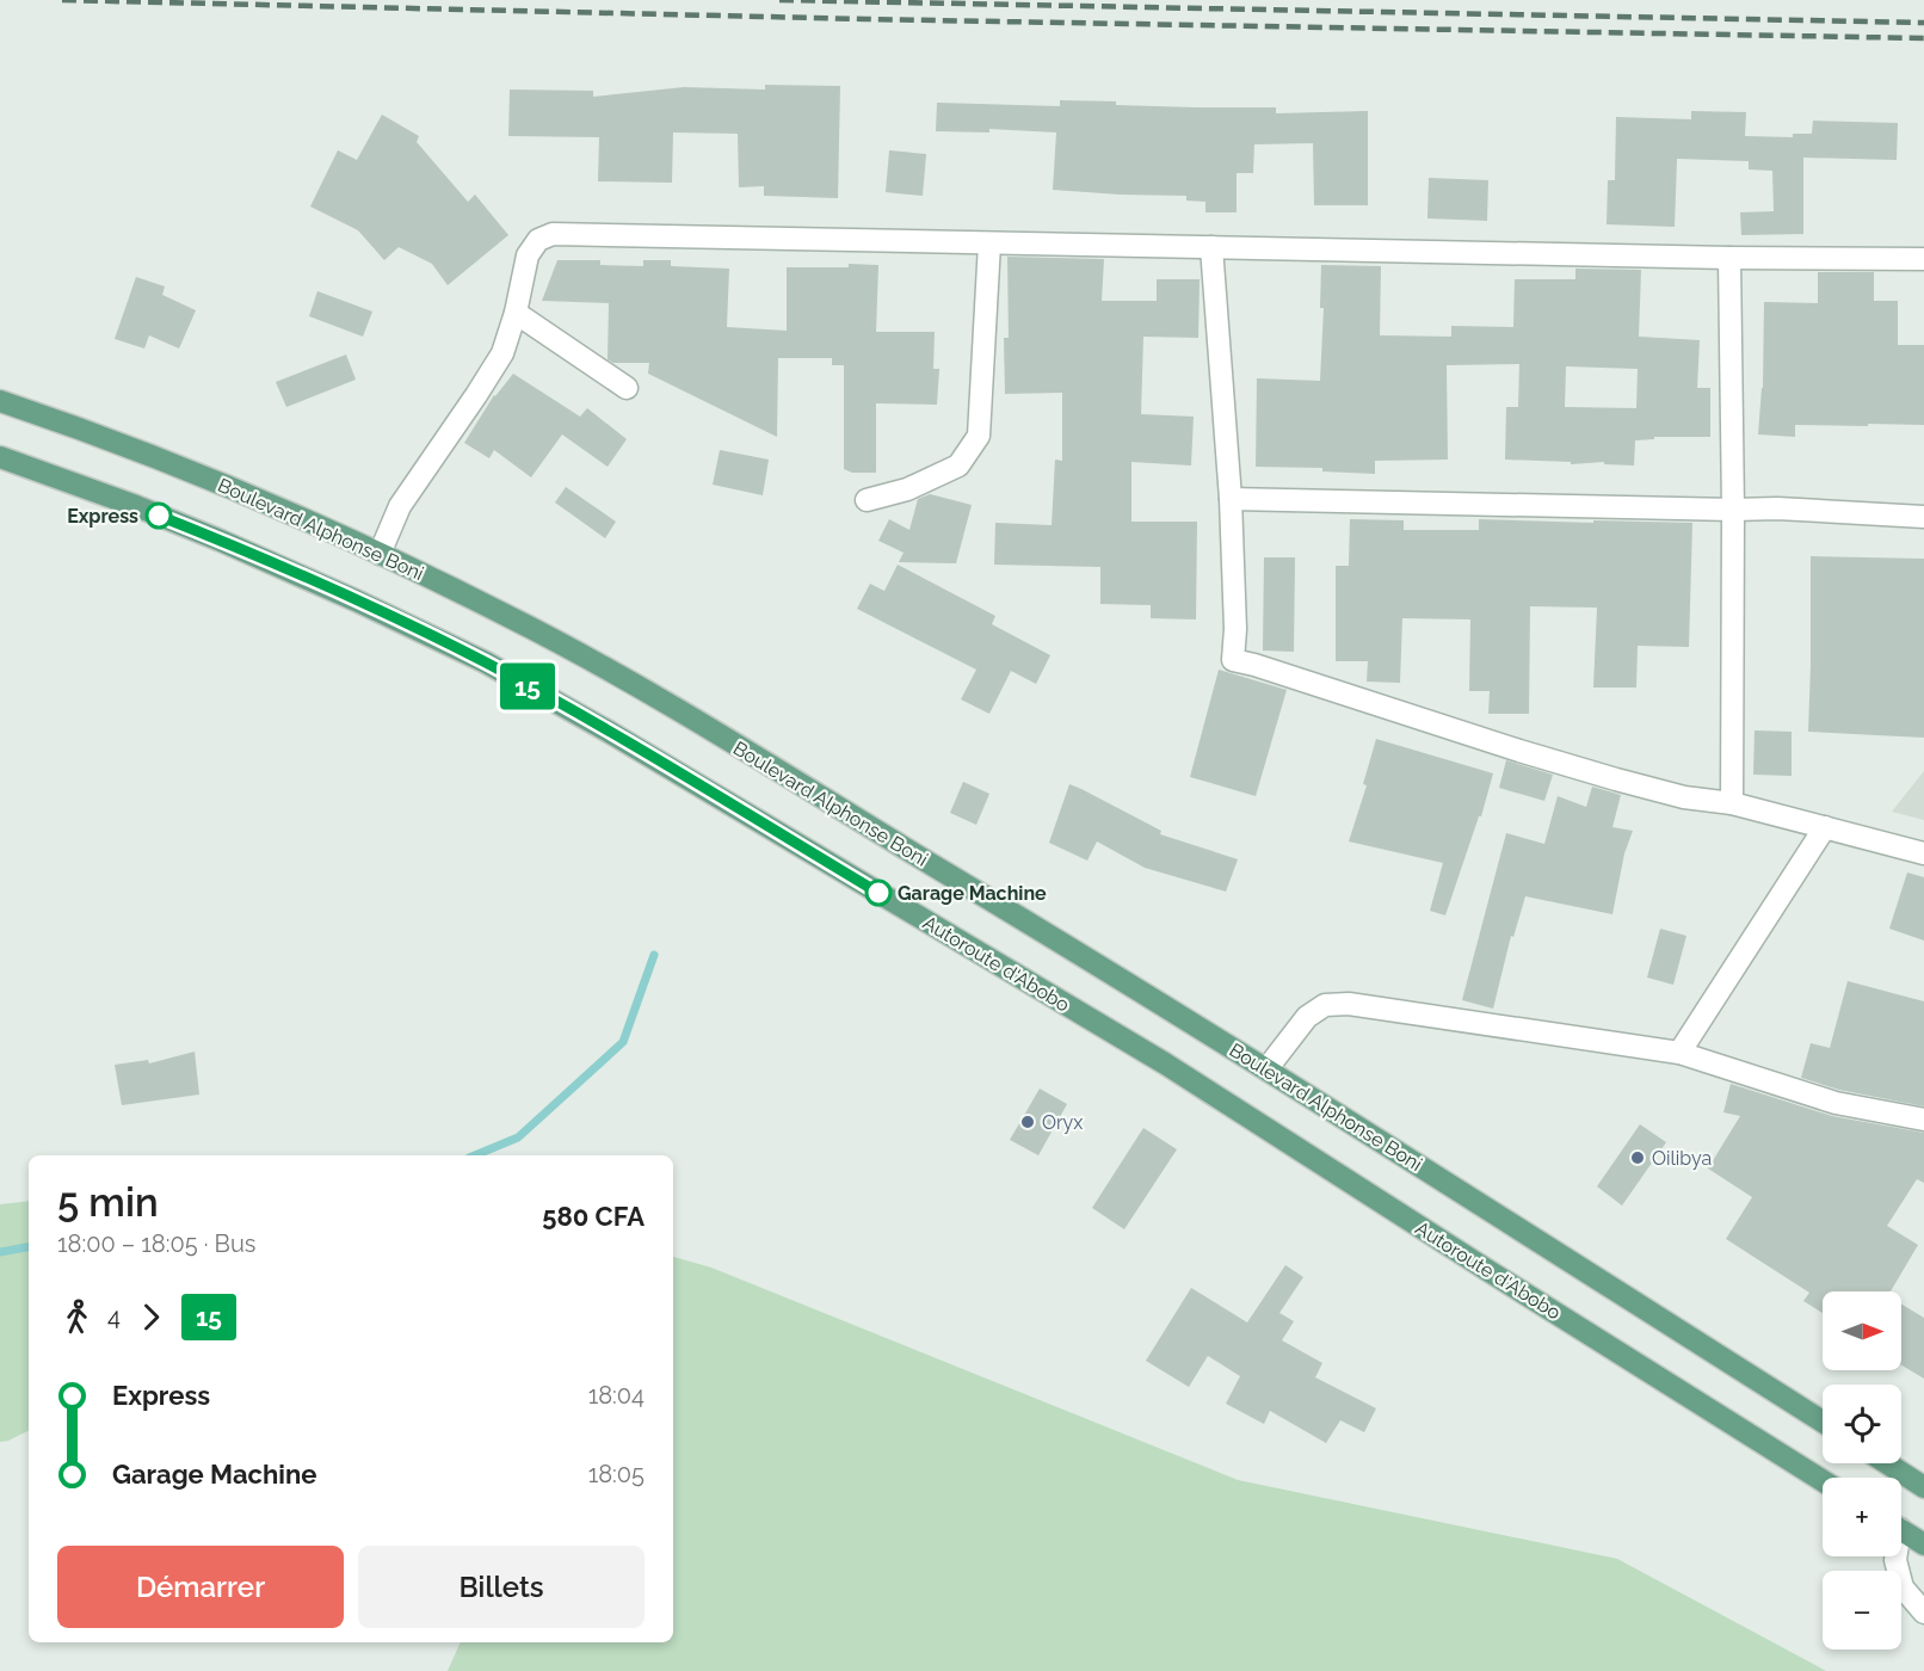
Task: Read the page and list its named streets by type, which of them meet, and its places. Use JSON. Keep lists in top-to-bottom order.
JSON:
{
  "streets": {
    "main road": ["Boulevard Alphonse Boni", "Autoroute d'Abobo"]
  },
  "places": [
    "Express",
    "Garage Machine",
    "Oryx",
    "Oilibya"
  ],
  "lines": ["bus line 15"],
  "north": "right",
  "page": {
    "on_map": "15",
    "heading": ["5 min", "18:00 – 18:05 · Bus", "580 CFA"],
    "legs": ["4", "15"],
    "map_buttons": ["+", "−"],
    "list": [
      {
        "name": "Express",
        "value": "18:04"
      },
      {
        "name": "Garage Machine",
        "value": "18:05"
      }
    ],
    "buttons": ["Démarrer", "Billets"]
  }
}
